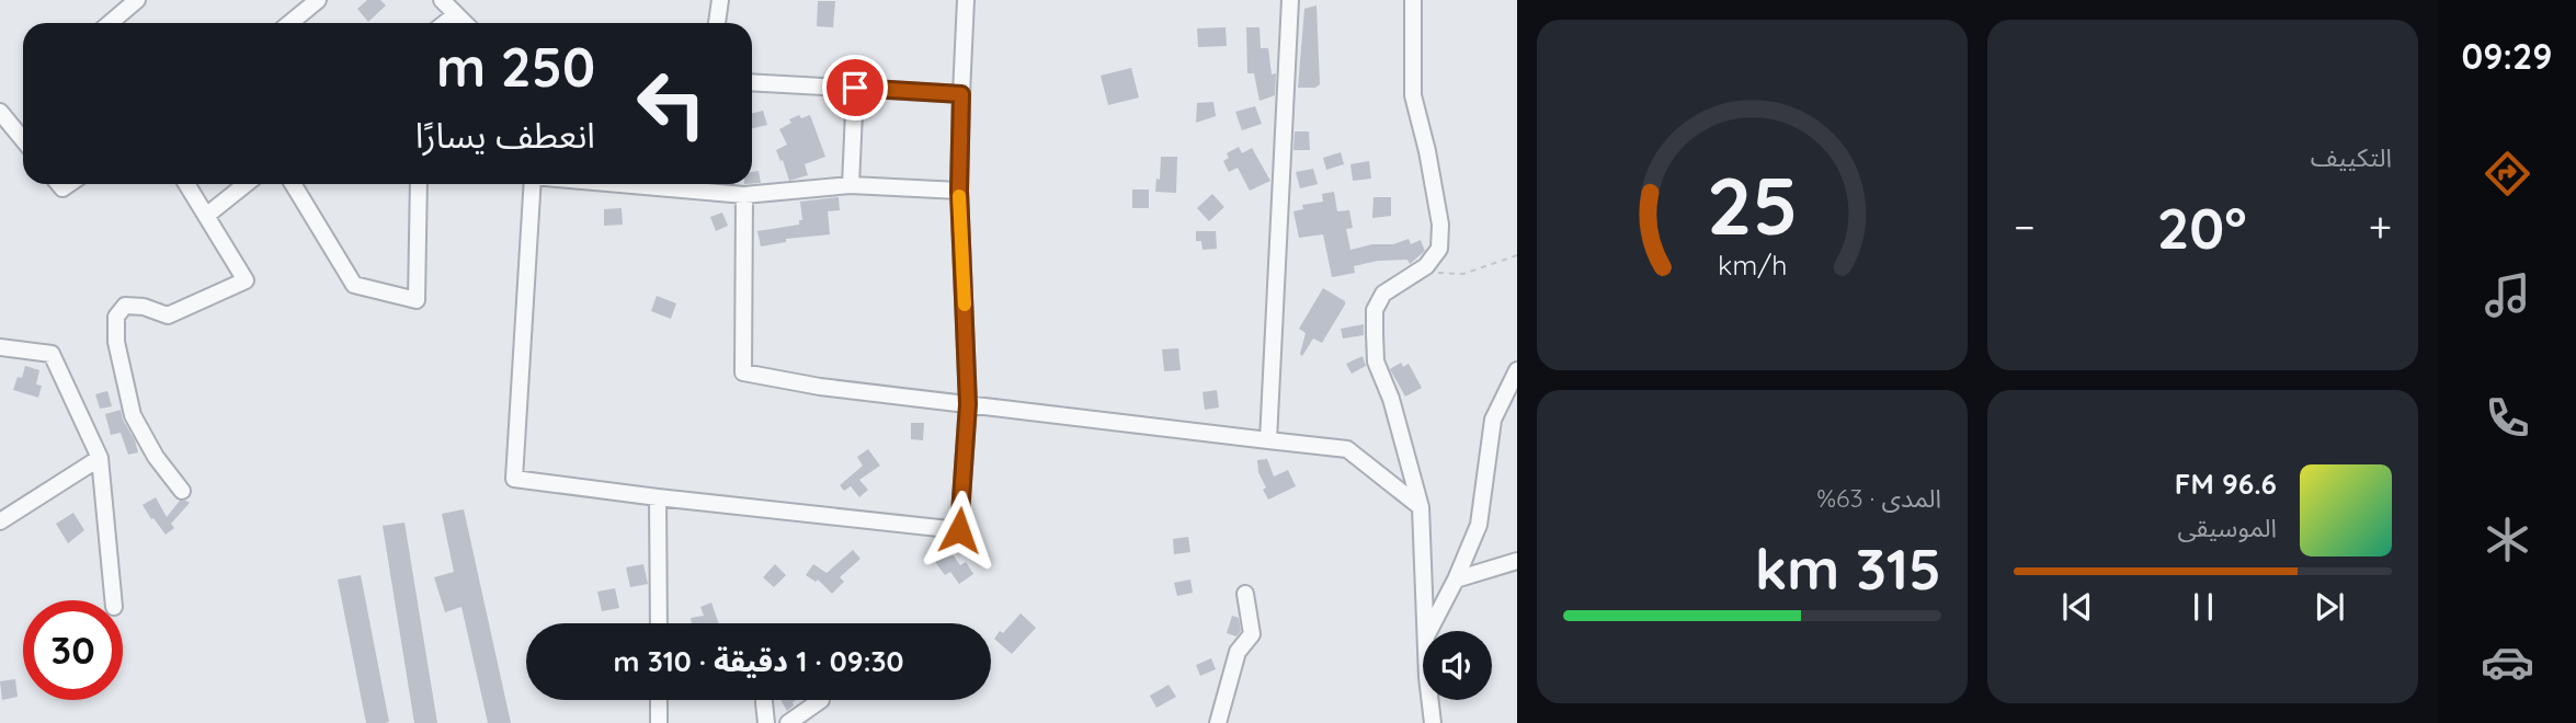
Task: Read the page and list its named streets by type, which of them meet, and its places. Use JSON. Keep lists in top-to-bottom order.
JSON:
{
  "page": {
    "tabs": "09:29",
    "tile": [
      "التكييف",
      ["المدى · 63%", "315 km"]
    ],
    "turn": ["250 m", "انعطف يسارًا"],
    "heat": ["−", "20°", "+"],
    "song": ["96.6 FM", "الموسيقى"],
    "limit": "30",
    "trip": "09:30 · 1 دقيقة · 310 m",
    "gauge": ["25", "km/h"]
  }
}
